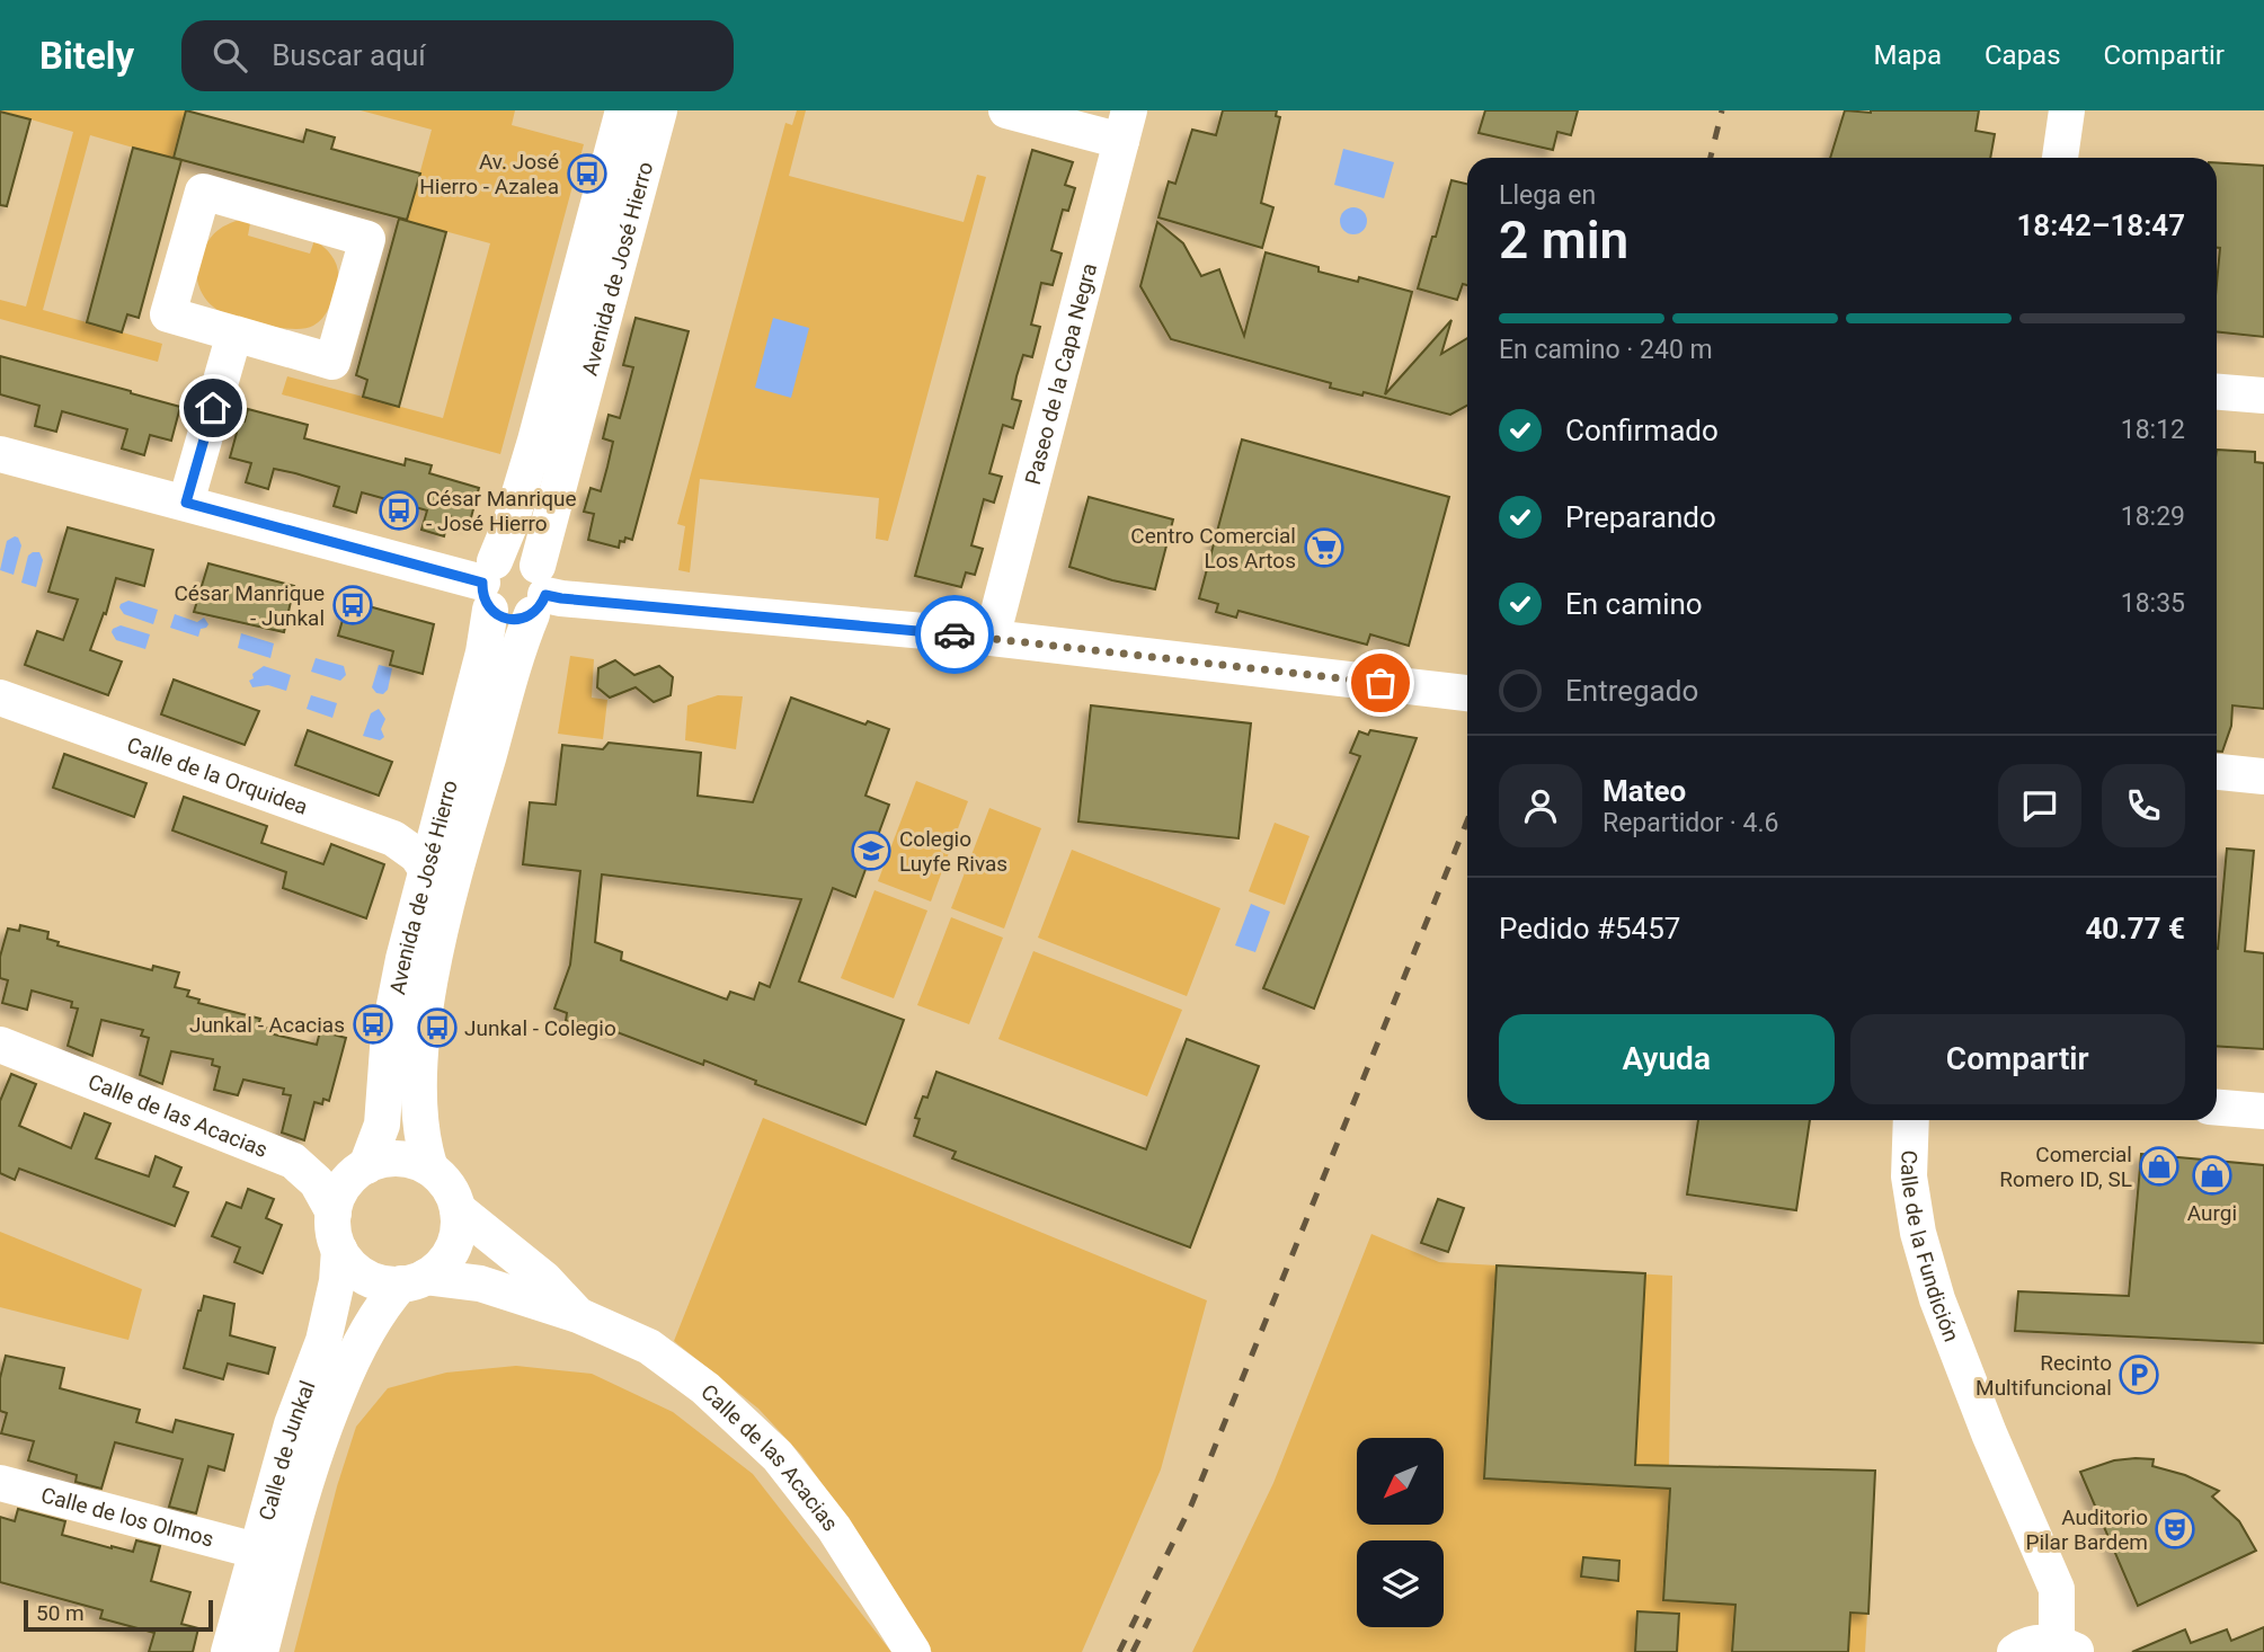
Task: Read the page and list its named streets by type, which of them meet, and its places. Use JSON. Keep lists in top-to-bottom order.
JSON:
{
  "streets": {
    "street": [
      "Avenida de José Hierro",
      "Paseo de la Capa Negra",
      "Calle de la Orquidea",
      "Calle de las Acacias",
      "Calle de la Fundición",
      "Calle de Junkal",
      "Calle de los Olmos"
    ]
  },
  "crossings": [
    ["Avenida de José Hierro", "Calle de la Orquidea"],
    ["Avenida de José Hierro", "Calle de las Acacias"],
    ["Avenida de José Hierro", "Calle de Junkal"],
    ["Calle de las Acacias", "Calle de Junkal"],
    ["Calle de Junkal", "Calle de los Olmos"]
  ],
  "places": {
    "bus stop": [
      "Av. José Hierro - Azalea",
      "César Manrique - José Hierro",
      "César Manrique - Junkal",
      "Junkal - Acacias",
      "Junkal - Colegio"
    ],
    "supermarket": ["Centro Comercial Los Artos"],
    "school or university": ["Colegio Luyfe Rivas"],
    "shop": ["Comercial Romero ID, SL", "Aurgi"],
    "parking": ["Recinto Multifuncional"],
    "theatre": ["Auditorio Pilar Bardem"]
  },
  "scale_bar": "50 m",
  "north": "bottom left",
  "page": {
    "header": "Bitely",
    "search": "Buscar aquí",
    "nav": ["Mapa", "Capas", "Compartir"],
    "heading": ["2 min", "Llega en", "18:42–18:47"],
    "panel": [
      "Mateo",
      "Repartidor · 4.6",
      "Pedido #5457",
      "40.77 €"
    ],
    "bar": "En camino · 240 m",
    "list": [
      ["Confirmado", "18:12"],
      ["Preparando", "18:29"],
      ["En camino", "18:35"],
      "Entregado"
    ],
    "buttons": ["Ayuda", "Compartir"],
    "scale": "50 m"
  }
}
